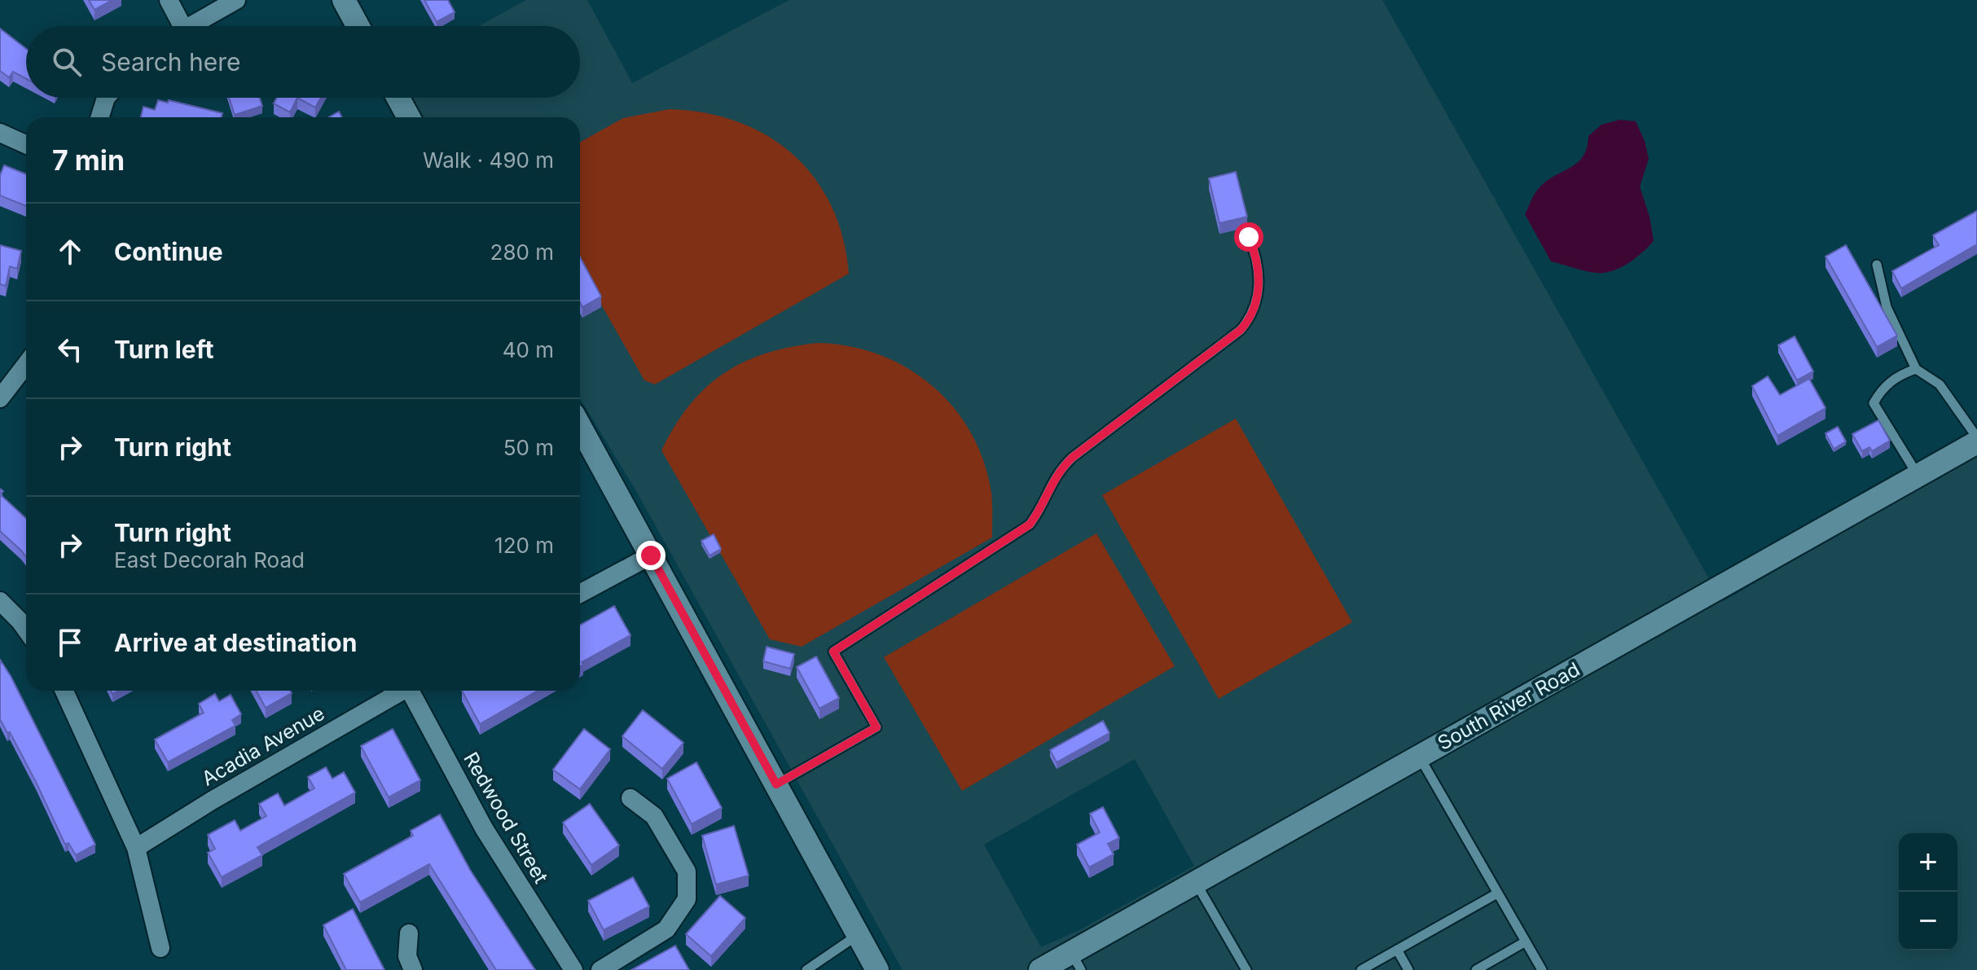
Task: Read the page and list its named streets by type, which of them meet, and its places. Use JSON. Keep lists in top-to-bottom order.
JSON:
{
  "streets": {
    "street": ["South River Road", "Acadia Avenue", "Redwood Street"]
  },
  "page": {
    "search": "Search here",
    "heading": ["7 min", "Walk · 490 m"],
    "list": [
      ["Continue", "280 m"],
      ["Turn left", "40 m"],
      ["Turn right", "50 m"],
      ["Turn right", "East Decorah Road", "120 m"],
      "Arrive at destination"
    ],
    "map_buttons": ["+", "−"]
  }
}
